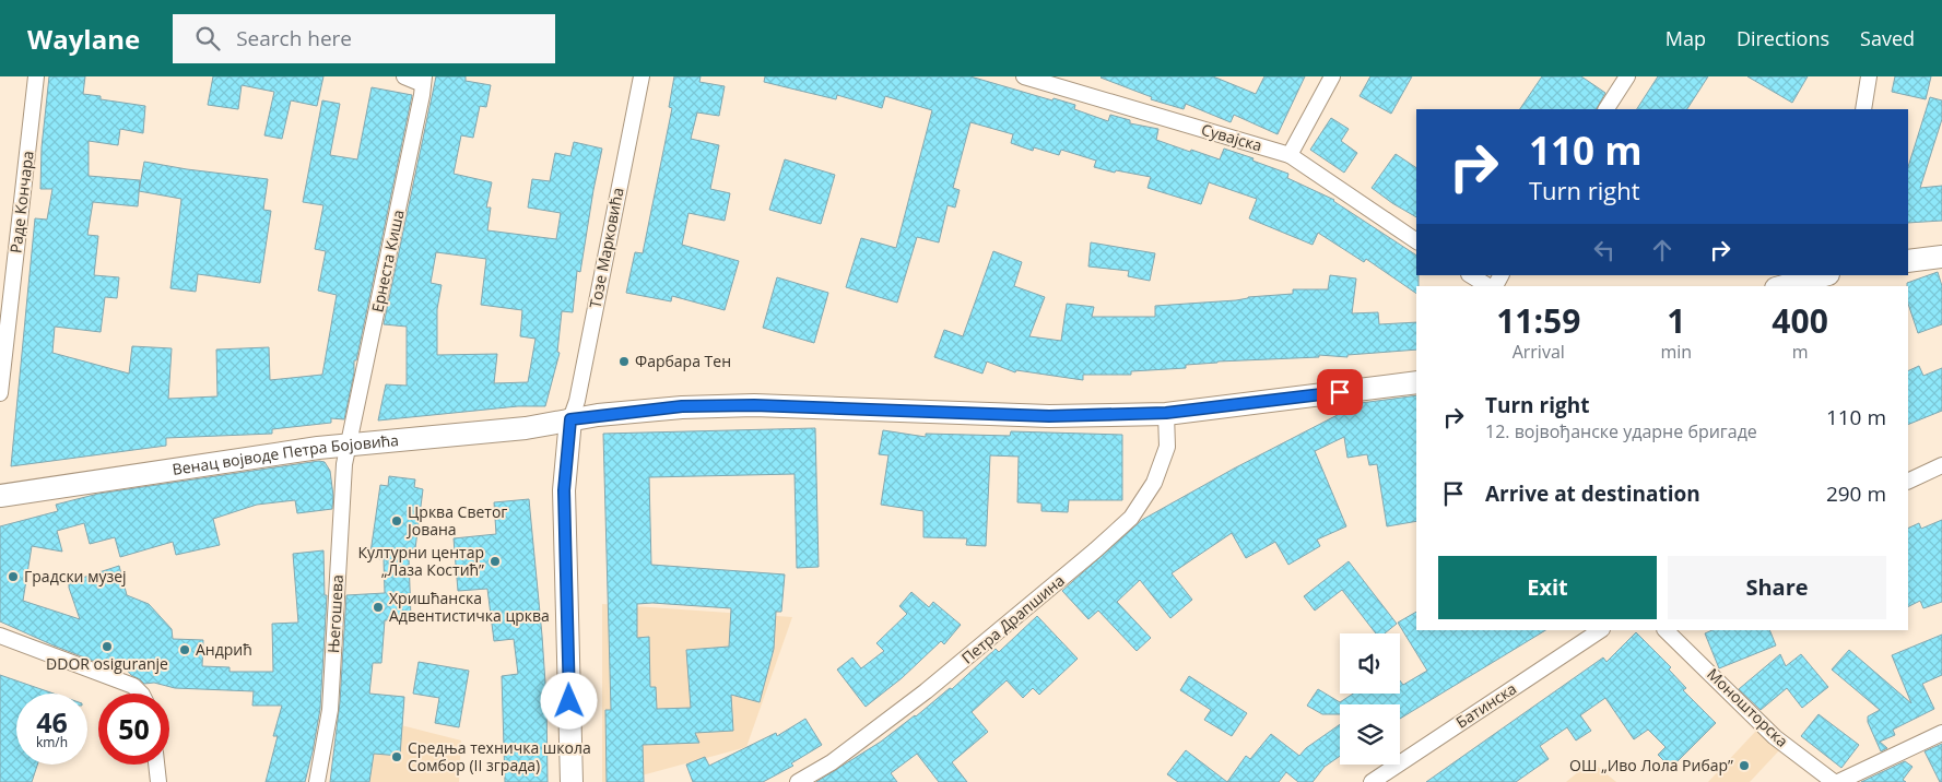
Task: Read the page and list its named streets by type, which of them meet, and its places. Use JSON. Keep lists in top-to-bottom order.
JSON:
{
  "streets": {
    "main road": ["Венац војводе Петра Бојовића"],
    "street": [
      "Сувајска",
      "Раде Кончара",
      "Тозе Марковића",
      "Ернеста Киша",
      "Његошева",
      "Петра Драпшина",
      "Батинска",
      "Моношторска"
    ]
  },
  "crossings": [
    ["Тозе Марковића", "Венац војводе Петра Бојовића"],
    ["Ернеста Киша", "Венац војводе Петра Бојовића"],
    ["Ернеста Киша", "Његошева"],
    ["Венац војводе Петра Бојовића", "Његошева"],
    ["Венац војводе Петра Бојовића", "Петра Драпшина"]
  ],
  "places": [
    "Фарбара Тен",
    "Црква Светог Јована",
    "Културни центар „Лаза Костић”",
    "Градски музеј",
    "Хришћанска Адвентистичка црква",
    "DDOR osiguranje",
    "Андрић",
    "Средња техничка школа Сомбор (II зграда)",
    "ОШ „Иво Лола Рибар”"
  ],
  "page": {
    "header": "Waylane",
    "search": "Search here",
    "nav": ["Map", "Directions", "Saved"],
    "turn": ["110 m", "Turn right"],
    "eta": [
      "11:59",
      "Arrival",
      "1",
      "min",
      "400",
      "m"
    ],
    "list": [
      {
        "name": "Turn right",
        "note": "12. војвођанске ударне бригаде",
        "value": "110 m"
      },
      {
        "name": "Arrive at destination",
        "value": "290 m"
      }
    ],
    "buttons": ["Exit", "Share"],
    "speed": "46 km/h",
    "limit": "50"
  }
}
